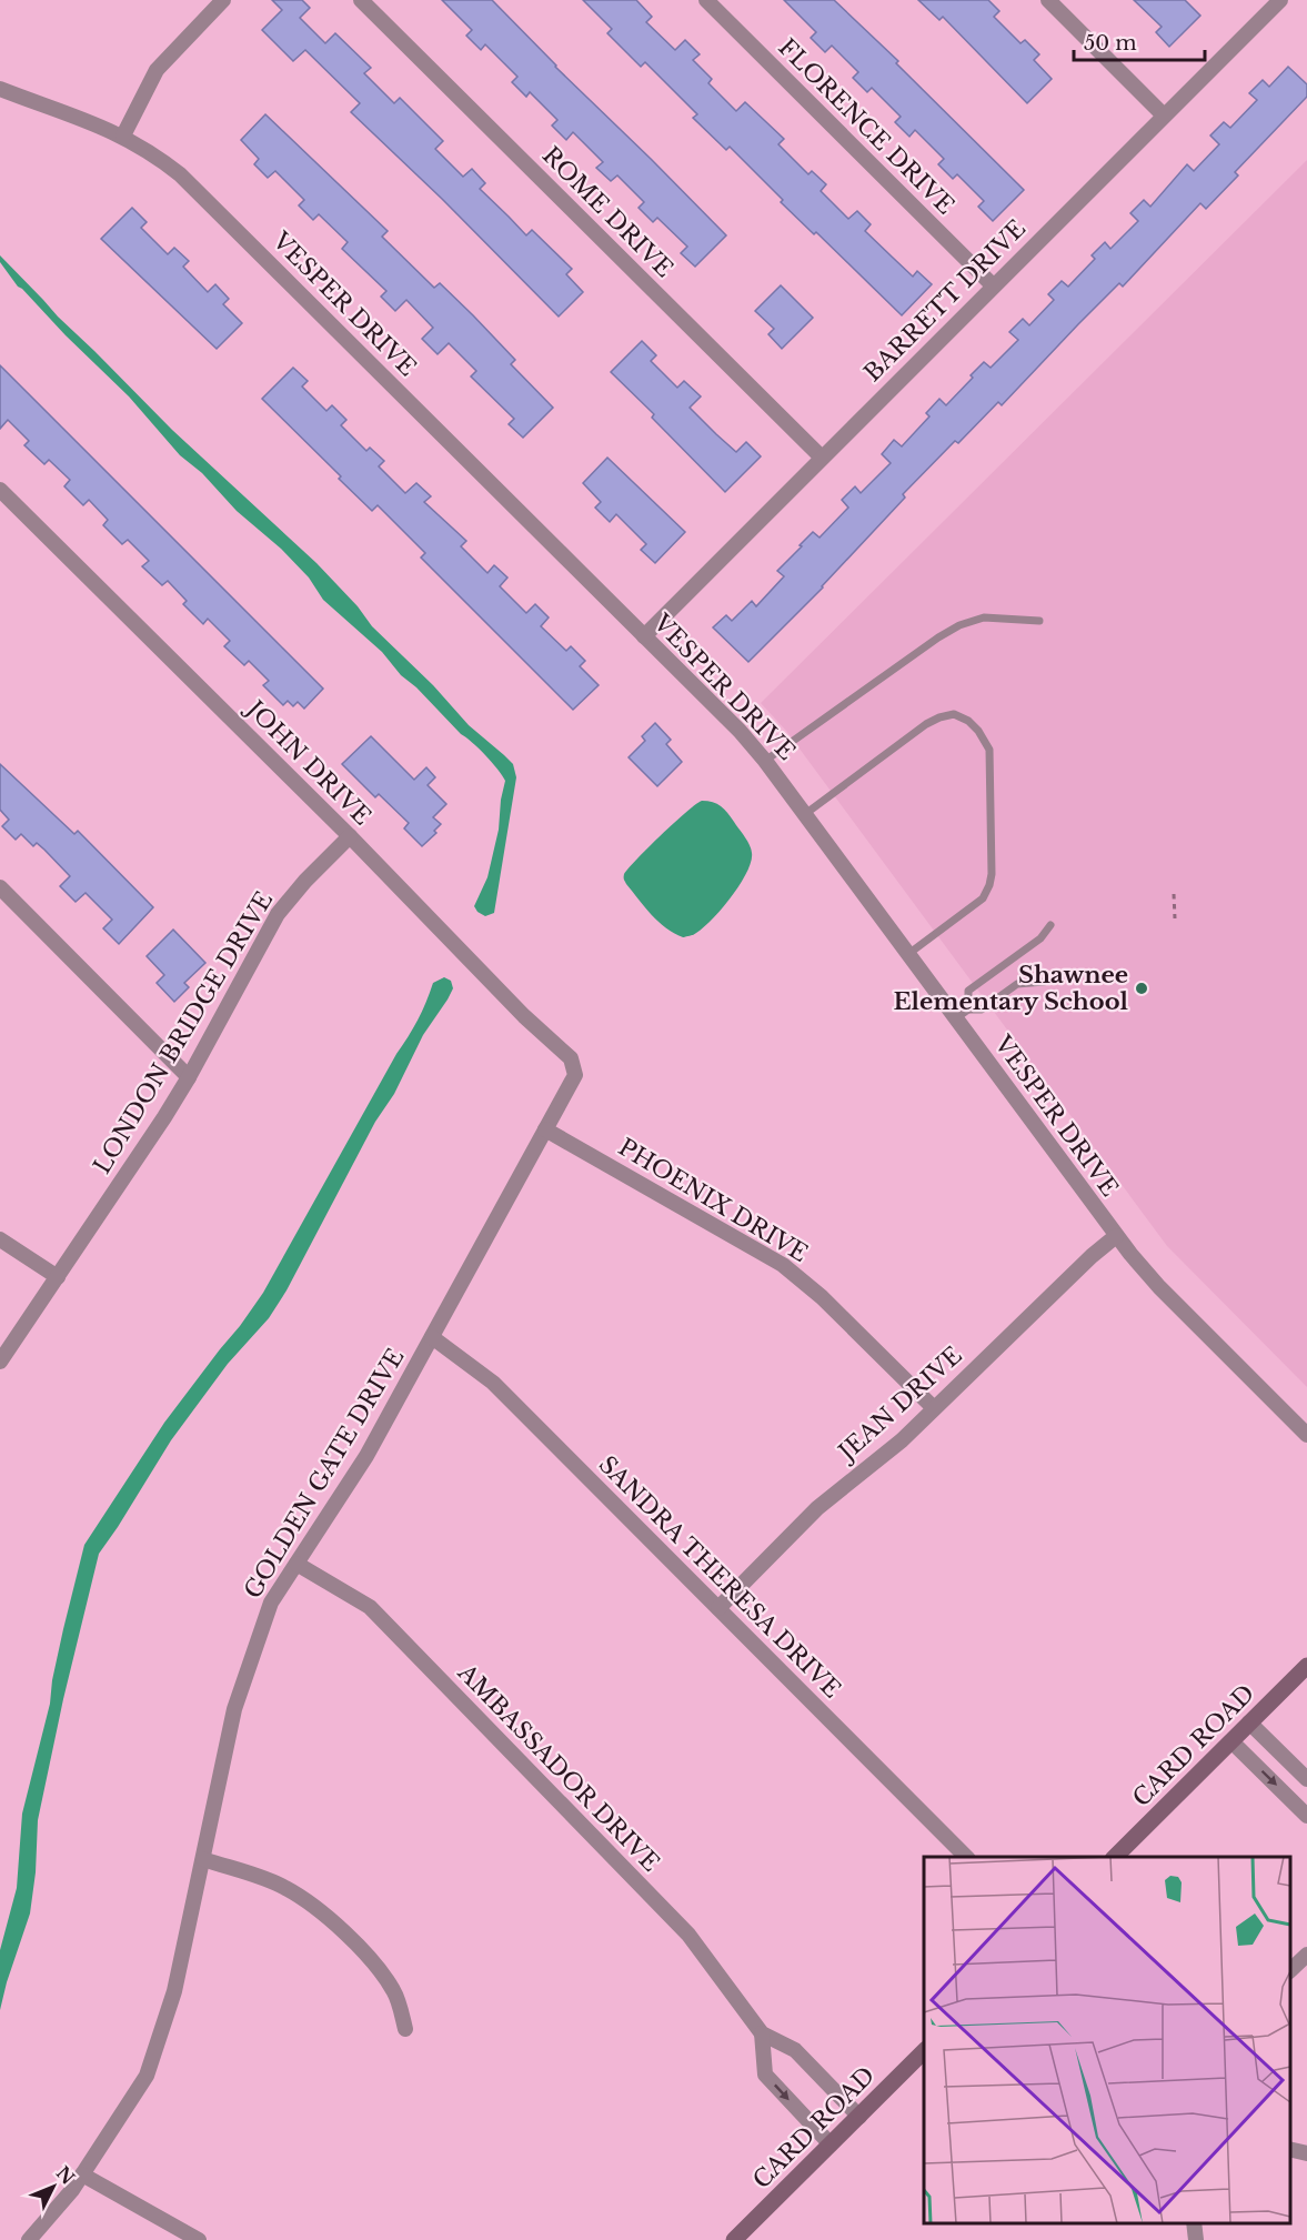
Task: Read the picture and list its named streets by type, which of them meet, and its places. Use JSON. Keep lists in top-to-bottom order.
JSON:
{
  "streets": {
    "street": [
      "FLORENCE DRIVE",
      "ROME DRIVE",
      "BARRETT DRIVE",
      "VESPER DRIVE",
      "JOHN DRIVE",
      "LONDON BRIDGE DRIVE",
      "PHOENIX DRIVE",
      "JEAN DRIVE",
      "GOLDEN GATE DRIVE",
      "SANDRA THERESA DRIVE",
      "CARD ROAD",
      "AMBASSADOR DRIVE"
    ]
  },
  "crossings": [
    ["FLORENCE DRIVE", "BARRETT DRIVE"],
    ["ROME DRIVE", "BARRETT DRIVE"],
    ["BARRETT DRIVE", "VESPER DRIVE"],
    ["VESPER DRIVE", "JEAN DRIVE"],
    ["JOHN DRIVE", "LONDON BRIDGE DRIVE"],
    ["JOHN DRIVE", "GOLDEN GATE DRIVE"],
    ["PHOENIX DRIVE", "JEAN DRIVE"],
    ["PHOENIX DRIVE", "GOLDEN GATE DRIVE"],
    ["JEAN DRIVE", "SANDRA THERESA DRIVE"],
    ["GOLDEN GATE DRIVE", "SANDRA THERESA DRIVE"],
    ["GOLDEN GATE DRIVE", "AMBASSADOR DRIVE"],
    ["CARD ROAD", "AMBASSADOR DRIVE"]
  ],
  "places": ["Shawnee Elementary School"],
  "scale_bar": "50 m",
  "north": "top right"
}
